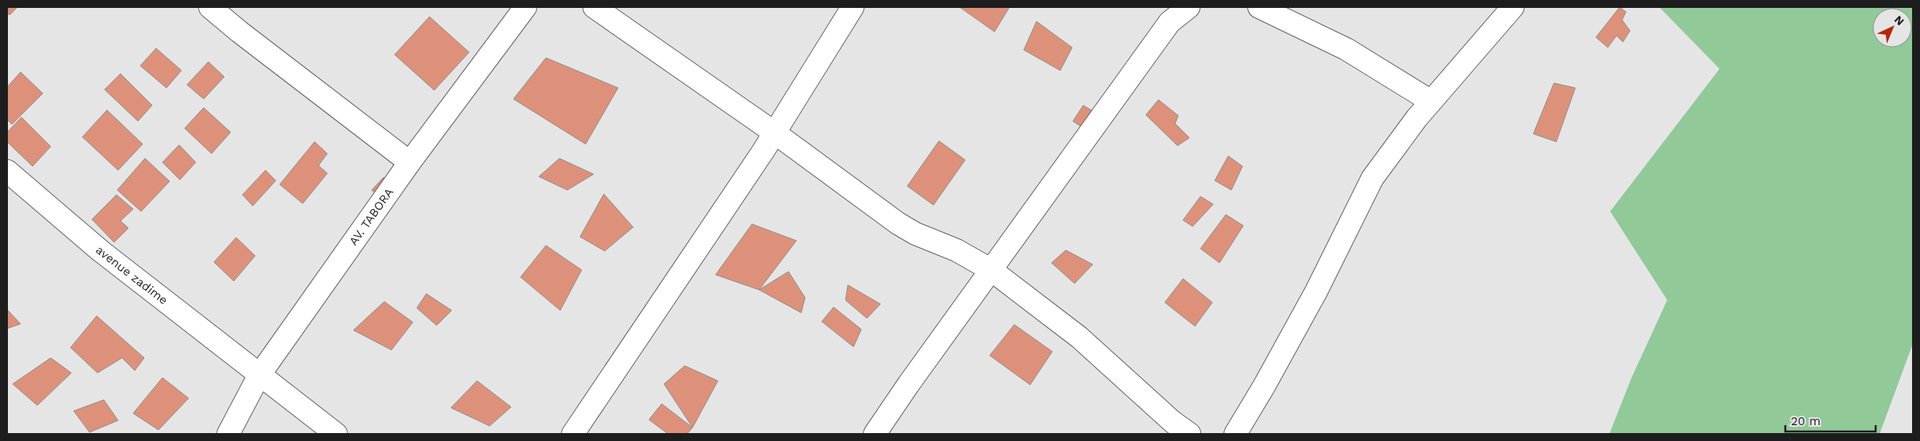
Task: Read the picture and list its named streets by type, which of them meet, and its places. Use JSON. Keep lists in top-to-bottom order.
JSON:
{
  "streets": {
    "street": ["AV. TABORA", "avenue zadime"]
  },
  "crossings": [
    ["AV. TABORA", "avenue zadime"]
  ],
  "scale_bar": "20 m",
  "north": "top right"
}
